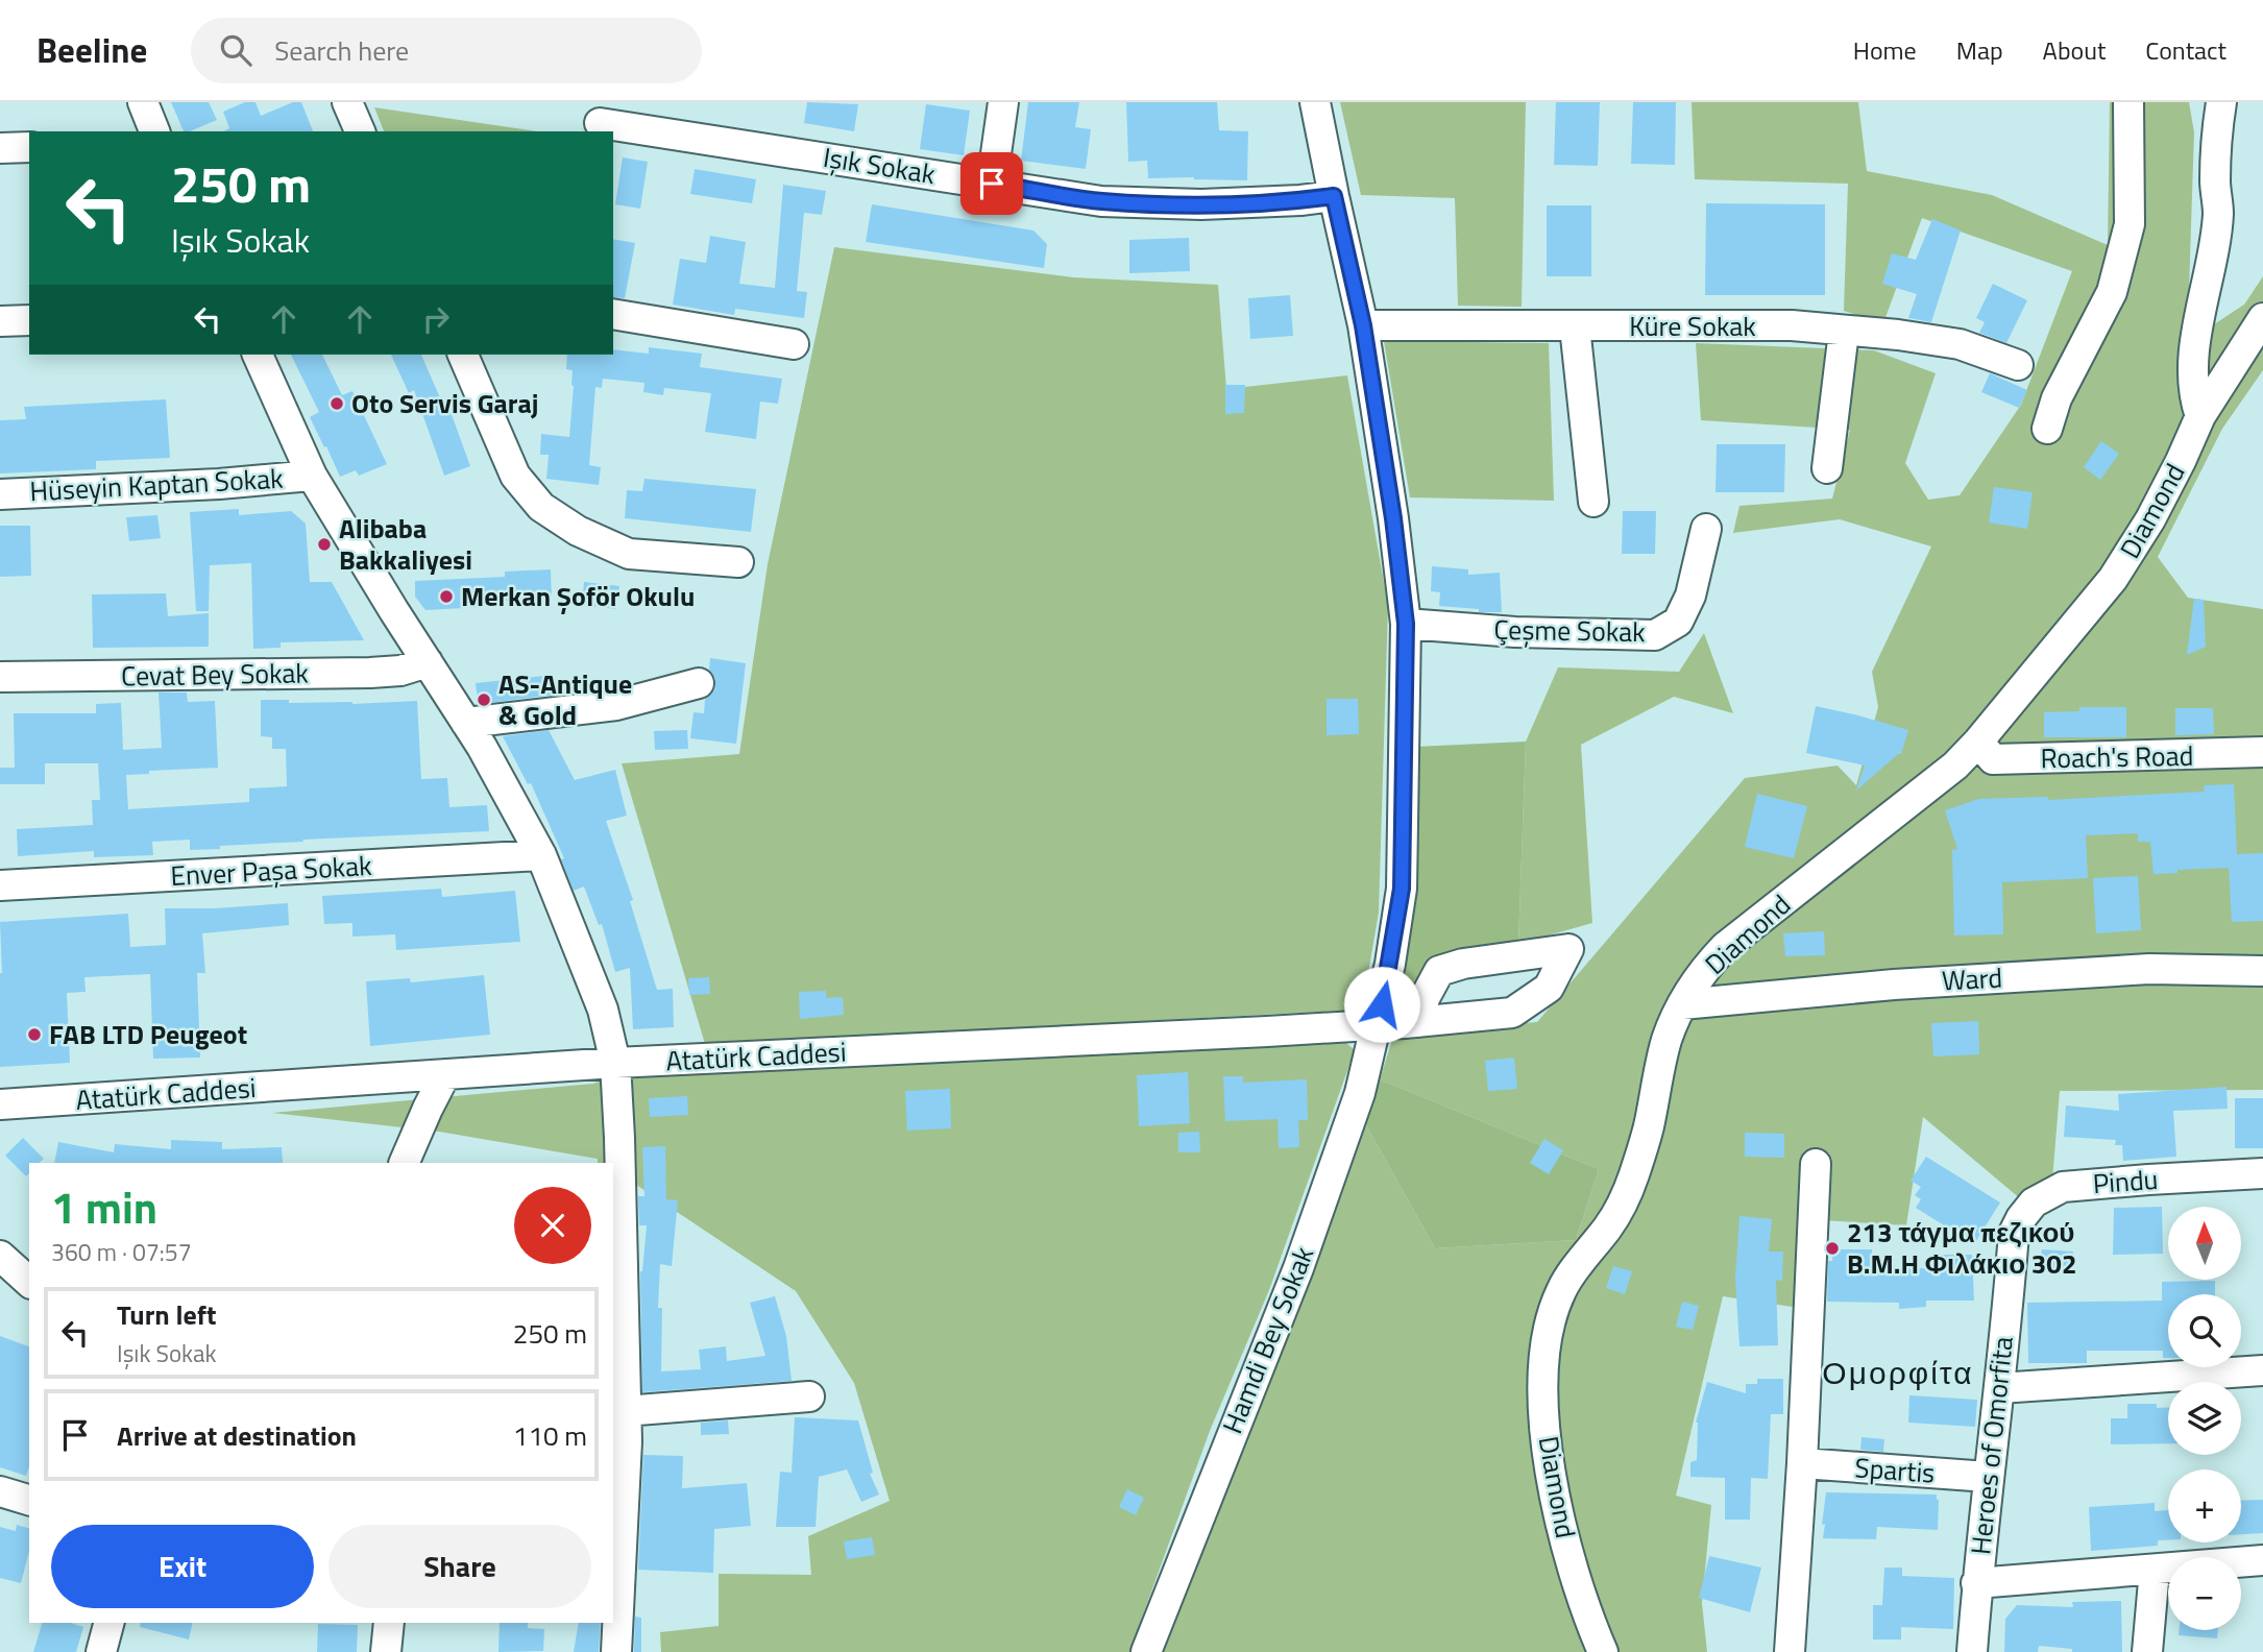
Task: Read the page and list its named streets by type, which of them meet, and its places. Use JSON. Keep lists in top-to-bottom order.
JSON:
{
  "streets": {
    "street": [
      "Işık Sokak",
      "Küre Sokak",
      "Hüseyin Kaptan Sokak",
      "Diamond",
      "Çeşme Sokak",
      "Cevat Bey Sokak",
      "Roach's Road",
      "Enver Paşa Sokak",
      "Ward",
      "Atatürk Caddesi",
      "Pindu",
      "Hamdi Bey Sokak",
      "Heroes of Omorfita",
      "Spartis"
    ]
  },
  "crossings": [
    ["Işık Sokak", "Hamdi Bey Sokak"],
    ["Küre Sokak", "Hamdi Bey Sokak"],
    ["Diamond", "Roach's Road"],
    ["Diamond", "Ward"],
    ["Çeşme Sokak", "Hamdi Bey Sokak"],
    ["Atatürk Caddesi", "Hamdi Bey Sokak"],
    ["Pindu", "Heroes of Omorfita"],
    ["Heroes of Omorfita", "Spartis"]
  ],
  "districts": ["Ομορφίτα"],
  "places": [
    "Oto Servis Garaj",
    "Alibaba Bakkaliyesi",
    "Merkan Şoför Okulu",
    "AS-Antique & Gold",
    "FAB LTD Peugeot",
    "213 τάγμα πεζικού B.M.H Φιλάκιο 302"
  ],
  "north": "top",
  "page": {
    "header": "Beeline",
    "search": "Search here",
    "nav": [
      "Home",
      "Map",
      "About",
      "Contact"
    ],
    "turn": ["250 m", "Işık Sokak"],
    "heading": ["1 min", "360 m · 07:57"],
    "map_buttons": ["+", "−"],
    "list": [
      {
        "name": "Turn left",
        "note": "Işık Sokak",
        "value": "250 m"
      },
      {
        "name": "Arrive at destination",
        "value": "110 m"
      }
    ],
    "buttons": ["Exit", "Share"]
  }
}
